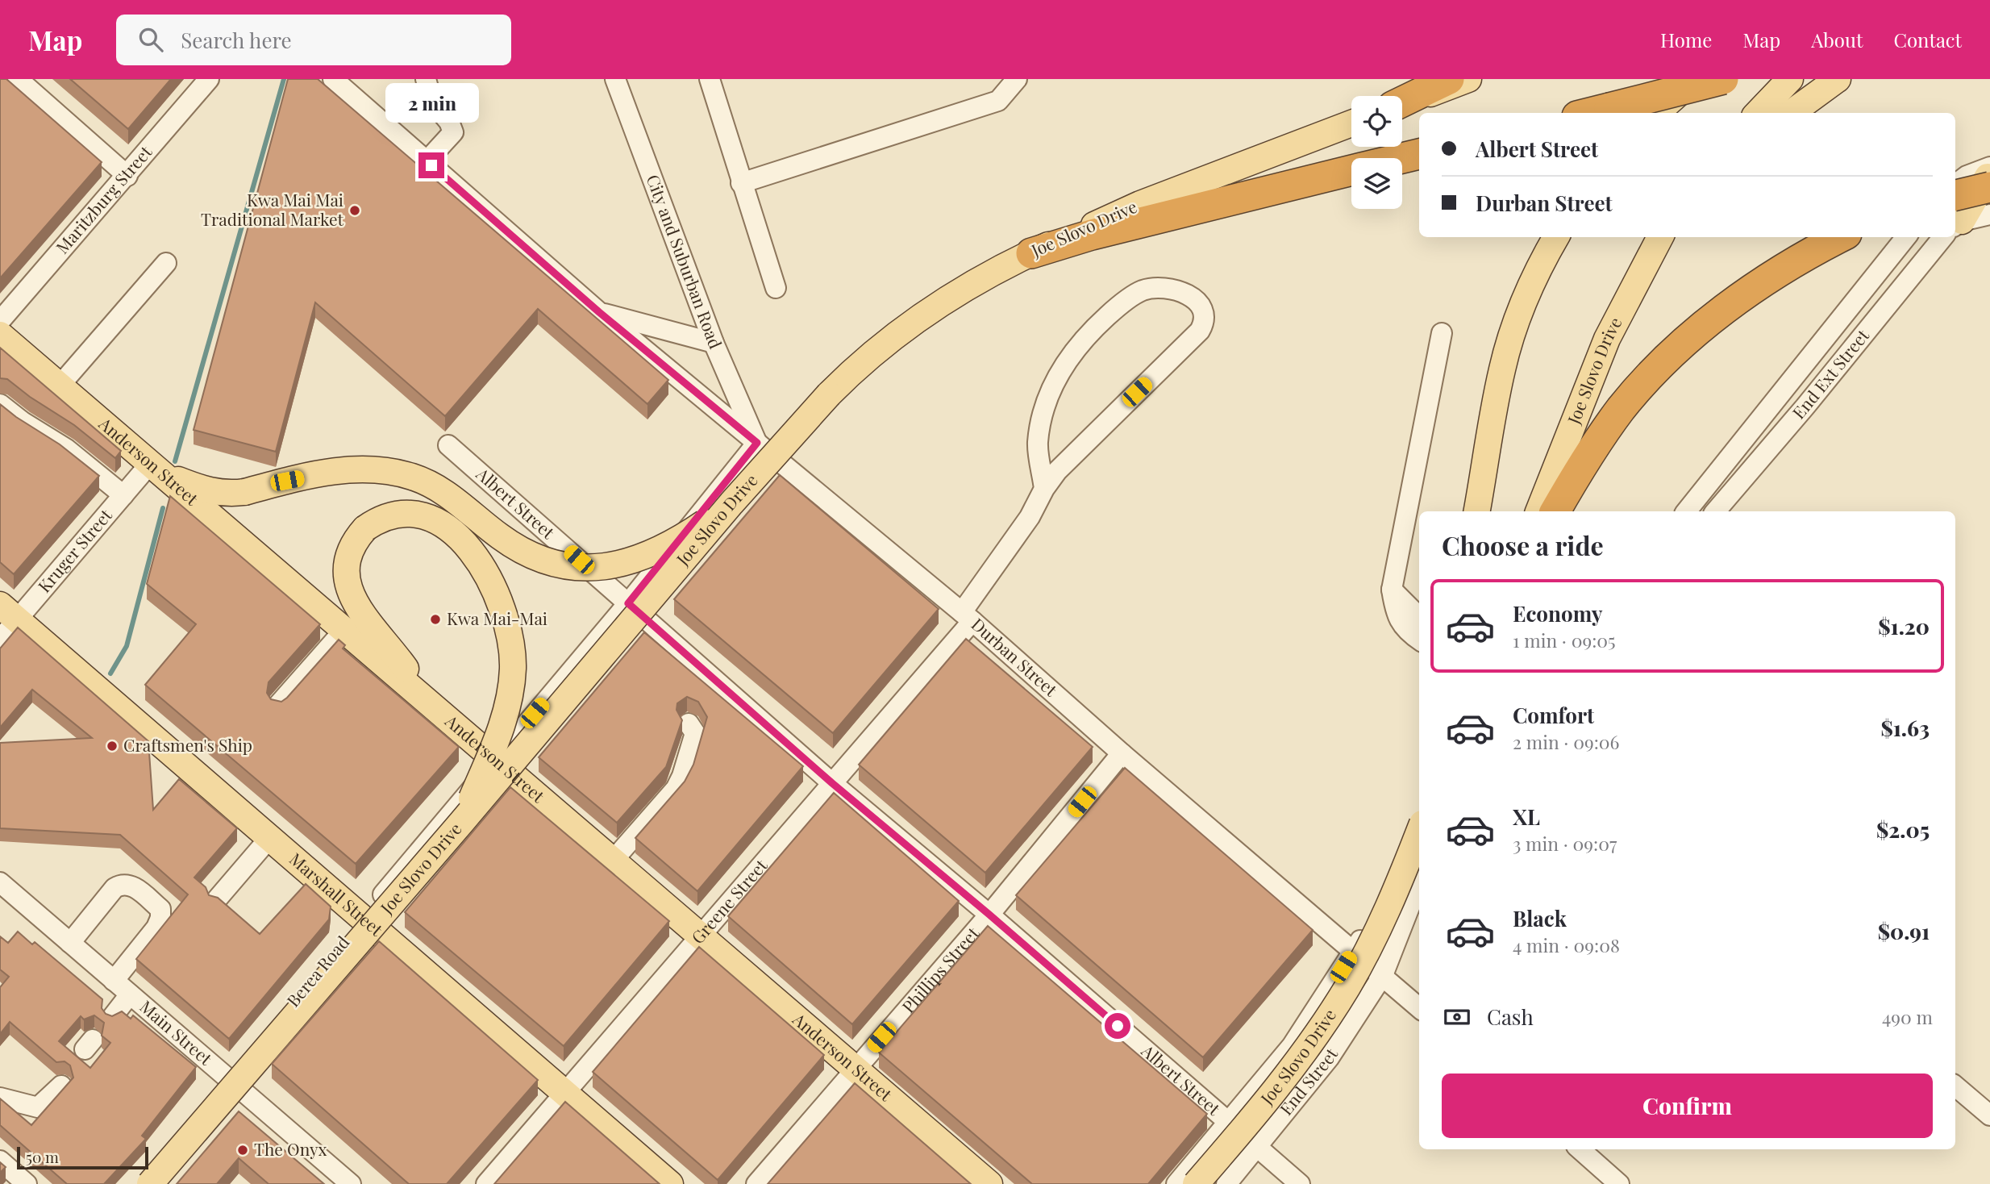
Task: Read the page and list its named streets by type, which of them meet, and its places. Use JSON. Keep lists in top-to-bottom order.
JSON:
{
  "streets": {
    "main road": ["Joe Slovo Drive", "Anderson Street", "Marshall Street"],
    "street": [
      "Maritzburg Street",
      "City and Suburban Road",
      "End Ext Street",
      "Albert Street",
      "Kruger Street",
      "Durban Street",
      "Greene Street",
      "Phillips Street",
      "Berea Road",
      "Main Street",
      "End Street"
    ]
  },
  "crossings": [
    ["Joe Slovo Drive", "Albert Street"],
    ["Joe Slovo Drive", "End Street"],
    ["City and Suburban Road", "Durban Street"],
    ["City and Suburban Road", "Berea Road"],
    ["Anderson Street", "Kruger Street"],
    ["Anderson Street", "Greene Street"],
    ["Anderson Street", "Phillips Street"],
    ["Anderson Street", "Berea Road"],
    ["Albert Street", "Greene Street"],
    ["Albert Street", "Phillips Street"],
    ["Albert Street", "Berea Road"],
    ["Albert Street", "End Street"],
    ["Kruger Street", "Marshall Street"],
    ["Durban Street", "Greene Street"],
    ["Durban Street", "Phillips Street"],
    ["Durban Street", "Berea Road"],
    ["Durban Street", "End Street"],
    ["Marshall Street", "Greene Street"],
    ["Marshall Street", "Berea Road"],
    ["Berea Road", "Main Street"]
  ],
  "places": [
    "Kwa Mai Mai Traditional Market",
    "Kwa Mai-Mai",
    "Craftsmen's Ship",
    "The Onyx"
  ],
  "scale_bar": "50 m",
  "page": {
    "header": "Map",
    "search": "Search here",
    "nav": [
      "Home",
      "Map",
      "About",
      "Contact"
    ],
    "bubble": "2 min",
    "banner": ["Albert Street", "Durban Street"],
    "heading": "Choose a ride",
    "list": [
      {
        "name": "Economy",
        "note": "1 min · 09:05",
        "value": "$1.20"
      },
      {
        "name": "Comfort",
        "note": "2 min · 09:06",
        "value": "$1.63"
      },
      {
        "name": "XL",
        "note": "3 min · 09:07",
        "value": "$2.05"
      },
      {
        "name": "Black",
        "note": "4 min · 09:08",
        "value": "$0.91"
      }
    ],
    "pay": ["Cash", "490 m"],
    "buttons": "Confirm",
    "scale": "50 m"
  }
}
